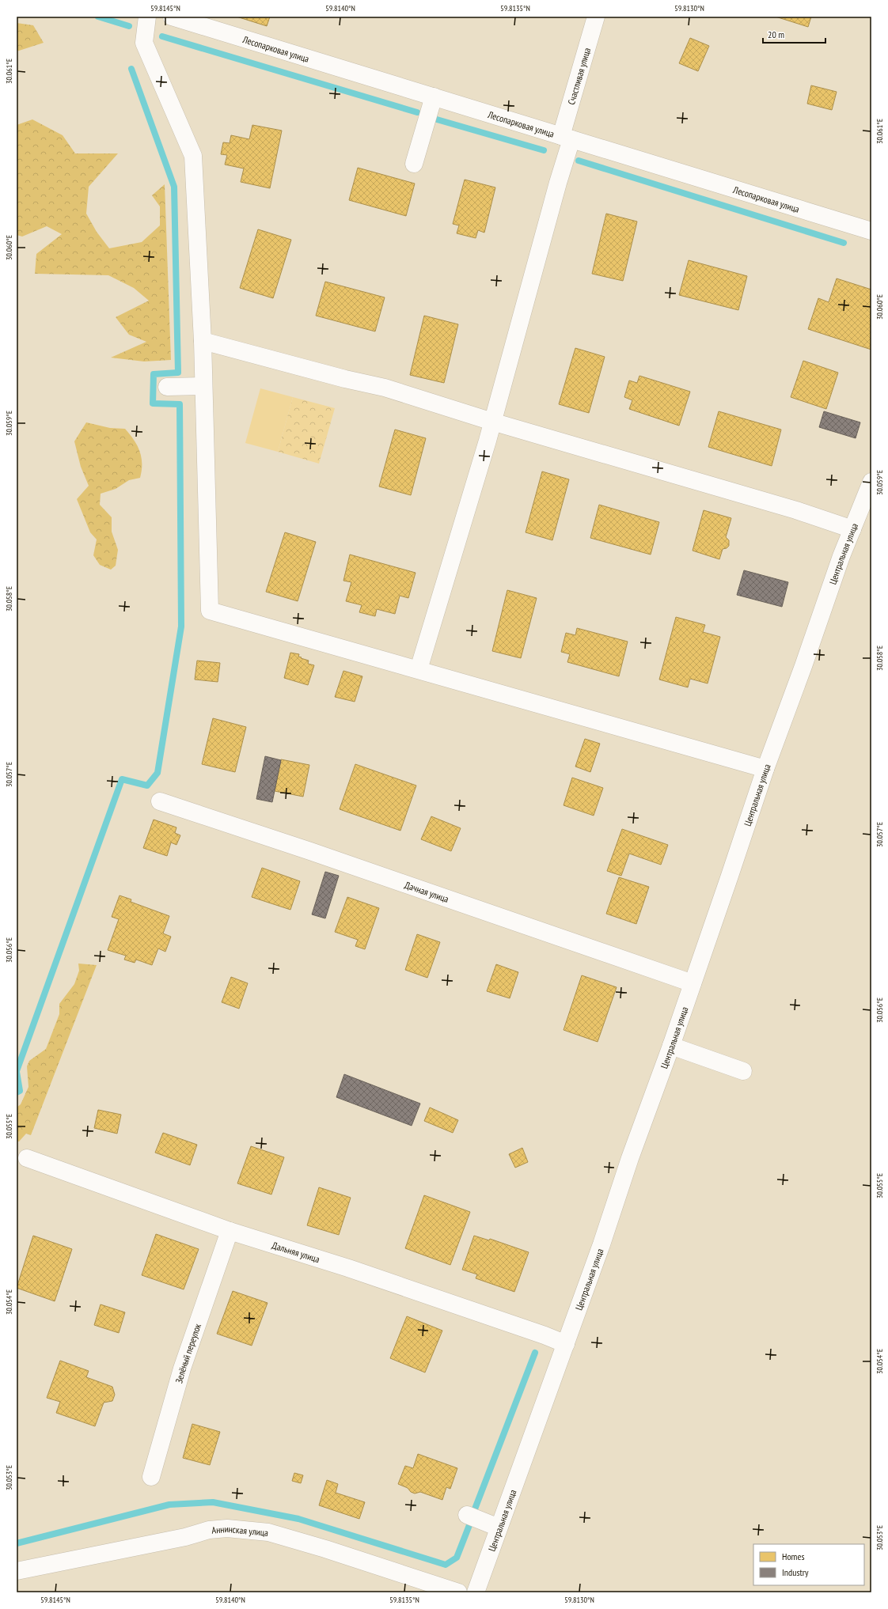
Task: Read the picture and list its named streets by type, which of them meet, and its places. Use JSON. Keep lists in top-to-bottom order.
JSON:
{
  "streets": {
    "street": [
      "Лесопарковая улица",
      "Счастливая улица",
      "Центральная улица",
      "Дачная улица",
      "Дальняя улица",
      "Зелёный переулок",
      "Аннинская улица"
    ]
  },
  "crossings": [
    ["Лесопарковая улица", "Счастливая улица"],
    ["Центральная улица", "Дачная улица"],
    ["Центральная улица", "Дальняя улица"],
    ["Дальняя улица", "Зелёный переулок"]
  ],
  "legend": ["Homes", "Industry"],
  "scale_bar": "20 m",
  "coordinates": [
    "59.8145°N",
    "59.8140°N",
    "59.8135°N",
    "59.8130°N",
    "30.061°E",
    "30.060°E",
    "30.059°E",
    "30.058°E",
    "30.057°E",
    "30.056°E",
    "30.055°E",
    "30.054°E",
    "30.053°E"
  ]
}
